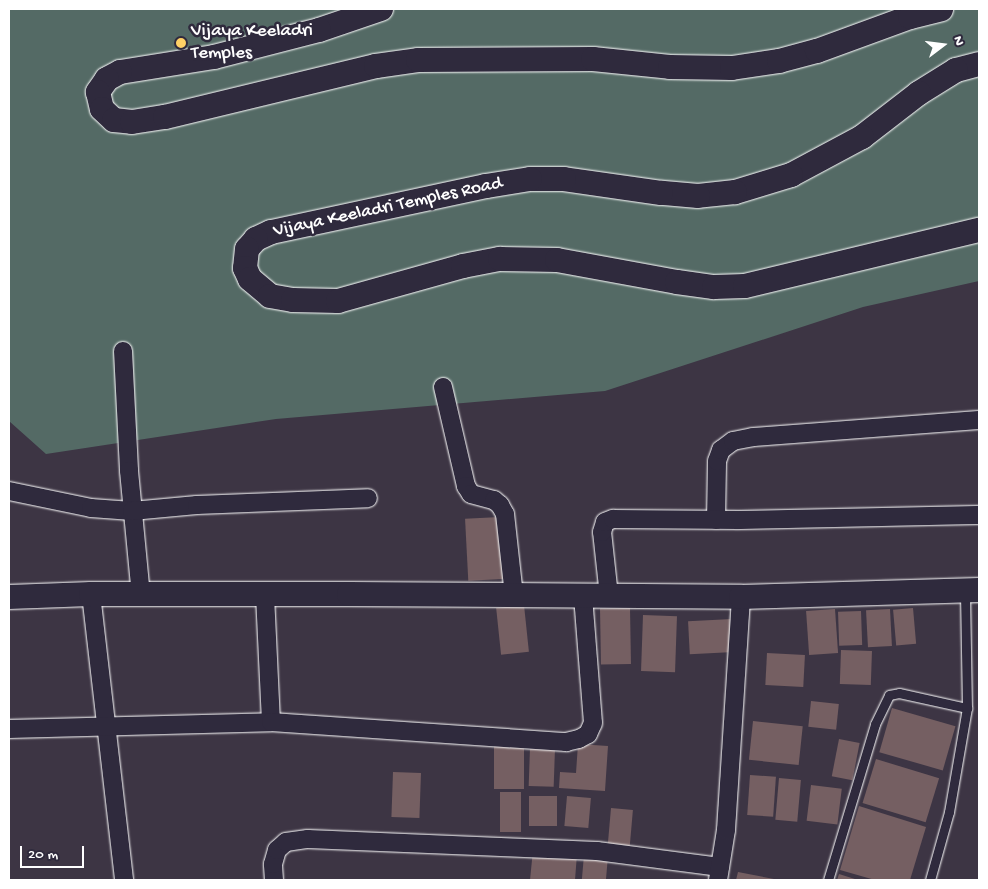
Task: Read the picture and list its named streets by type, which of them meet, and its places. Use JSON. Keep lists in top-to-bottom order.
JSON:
{
  "streets": {
    "street": ["Vijaya Keeladri Temples Road"]
  },
  "places": ["Vijaya Keeladri Temples"],
  "scale_bar": "20 m",
  "north": "right"
}
